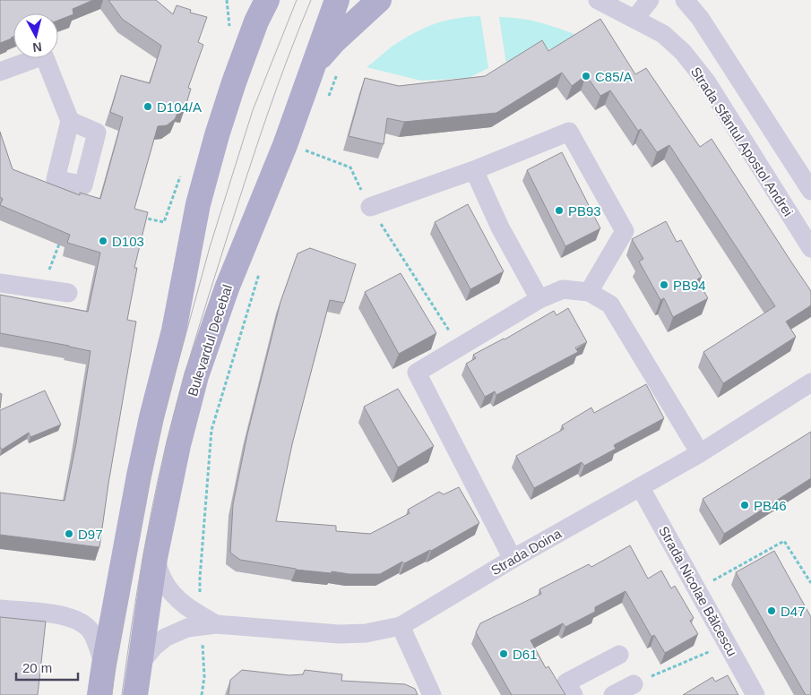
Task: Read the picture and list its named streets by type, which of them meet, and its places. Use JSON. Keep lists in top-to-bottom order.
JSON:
{
  "streets": {
    "main road": ["Bulevardul Decebal"],
    "street": ["Strada Sfântul Apostol Andrei", "Strada Doina", "Strada Nicolae Bălcescu"]
  },
  "crossings": [
    ["Strada Doina", "Strada Nicolae Bălcescu"]
  ],
  "places": [
    "C85/A",
    "D104/A",
    "PB93",
    "D103",
    "PB94",
    "PB46",
    "D97",
    "D47",
    "D61"
  ],
  "scale_bar": "20 m",
  "north": "bottom"
}
